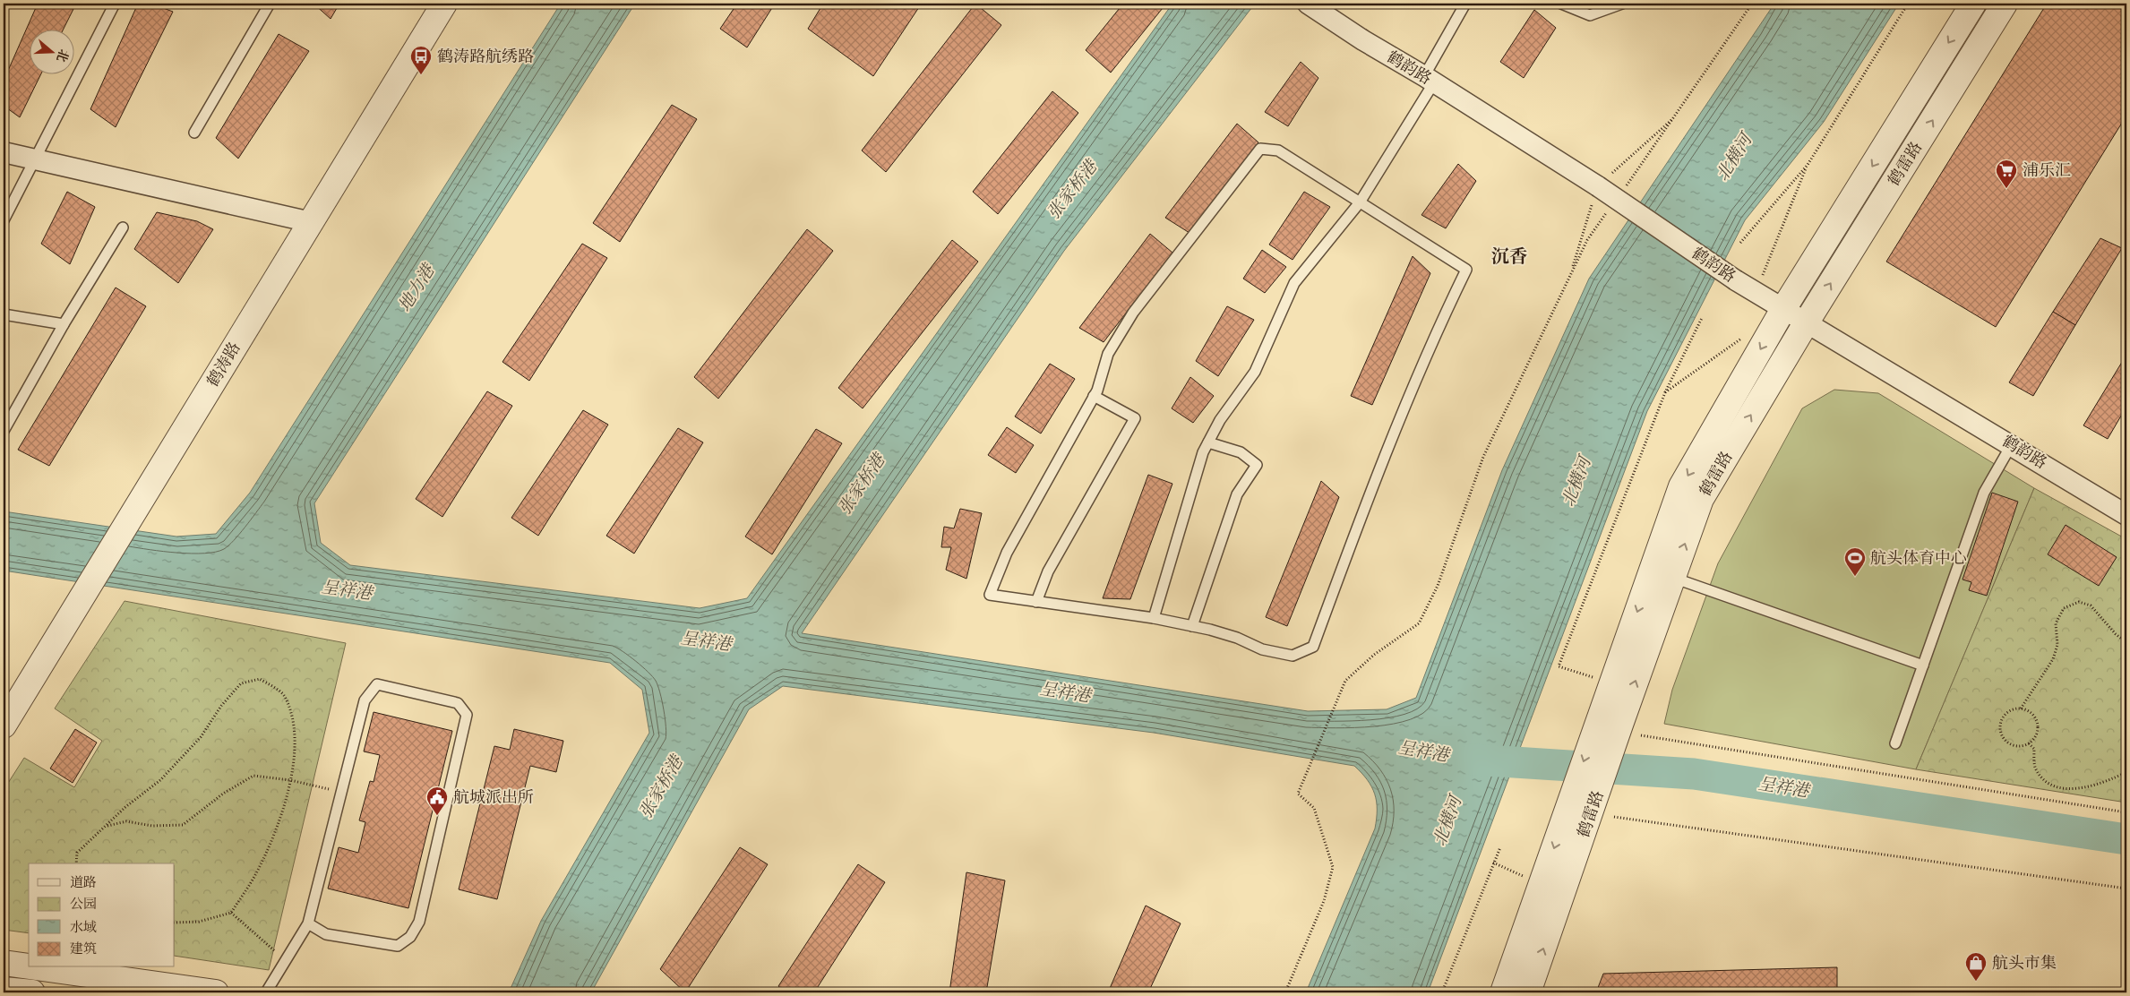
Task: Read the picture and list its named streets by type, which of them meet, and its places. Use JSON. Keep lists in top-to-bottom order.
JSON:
{
  "streets": {
    "street": ["鹤韵路", "鹤雷路", "鹤涛路"]
  },
  "crossings": [
    ["鹤韵路", "鹤雷路"]
  ],
  "districts": ["沉香"],
  "water": [
    "北横河",
    "张家桥港",
    "地力港",
    "呈祥港"
  ],
  "places": {
    "bus stop": ["鹤涛路航绣路"],
    "supermarket": ["浦乐汇"],
    "sports": ["航头体育中心"],
    "public building": ["航城派出所"],
    "shop": ["航头市集"]
  },
  "legend": [
    "道路",
    "公园",
    "水域",
    "建筑"
  ],
  "north": "right"
}
